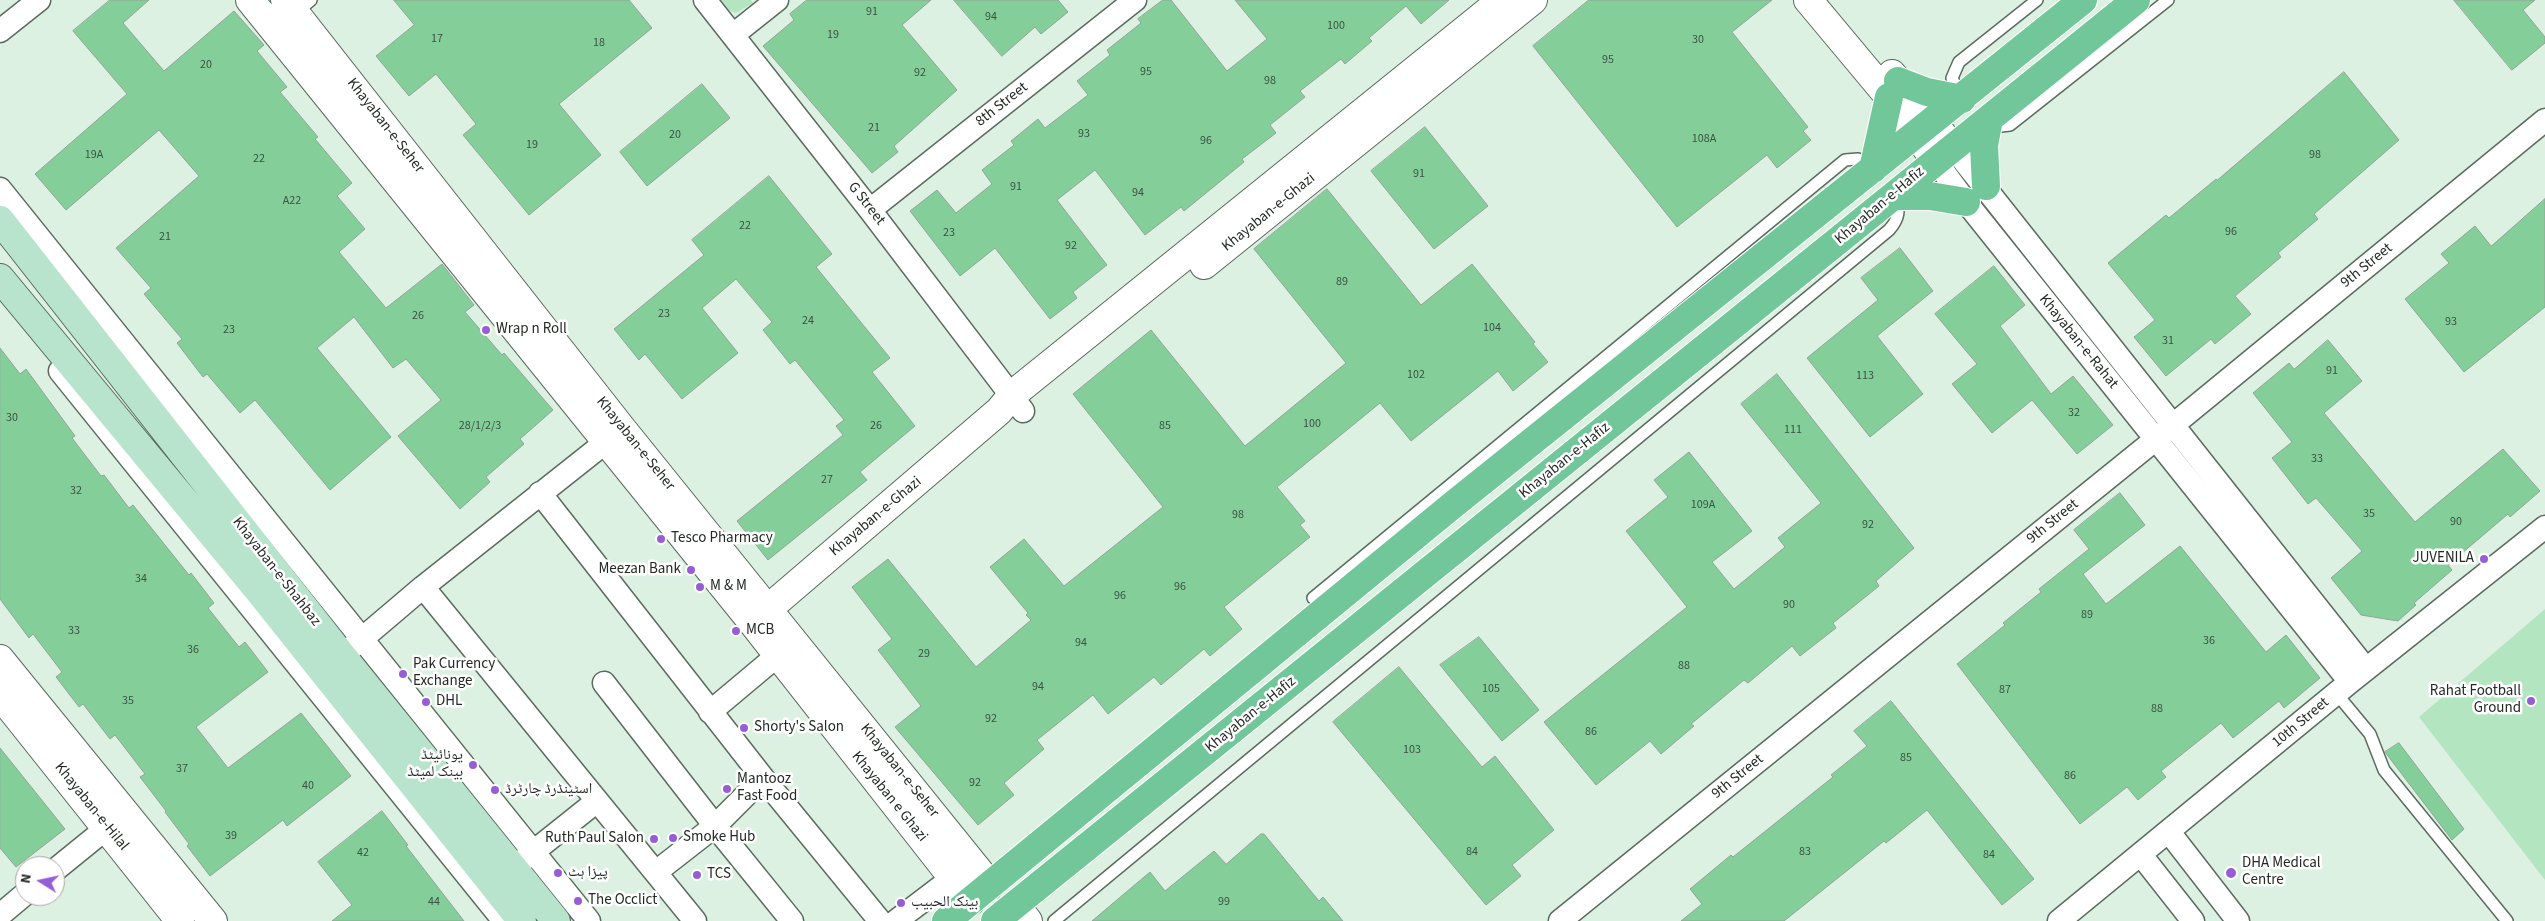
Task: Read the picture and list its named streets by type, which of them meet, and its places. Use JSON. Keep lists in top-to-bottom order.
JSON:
{
  "streets": {
    "main road": ["Khayaban-e-Hafiz", "Khayaban-e-Shahbaz"],
    "street": [
      "8th Street",
      "Khayaban-e-Seher",
      "G Street",
      "Khayaban-e-Ghazi",
      "9th Street",
      "Khayaban-e-Rahat",
      "10th Street",
      "Khayaban e Ghazi",
      "Khayaban-e-Hilal"
    ]
  },
  "crossings": [
    ["8th Street", "G Street"],
    ["Khayaban-e-Seher", "Khayaban-e-Ghazi"],
    ["Khayaban-e-Seher", "Khayaban e Ghazi"],
    ["G Street", "Khayaban-e-Ghazi"],
    ["Khayaban-e-Hafiz", "Khayaban-e-Rahat"],
    ["Khayaban-e-Ghazi", "Khayaban e Ghazi"],
    ["9th Street", "Khayaban-e-Rahat"],
    ["Khayaban-e-Rahat", "10th Street"]
  ],
  "places": [
    "Wrap n Roll",
    "Tesco Pharmacy",
    "JUVENILA",
    "Meezan Bank",
    "M & M",
    "MCB",
    "Pak Currency Exchange",
    "Rahat Football Ground",
    "DHL",
    "Shorty's Salon",
    "یونائیٹڈ بینک لمیٹڈ",
    "Mantooz Fast Food",
    "اسٹینڈرڈ چارٹرڈ",
    "Smoke Hub",
    "Ruth Paul Salon",
    "پیزا ہٹ",
    "DHA Medical Centre",
    "TCS",
    "The Occlict",
    "بينک الحبيب"
  ],
  "house_numbers": [
    "91",
    "94",
    "100",
    "19",
    "17",
    "30",
    "18",
    "95",
    "20",
    "95",
    "92",
    "98",
    "21",
    "93",
    "20",
    "108A",
    "96",
    "19",
    "19A",
    "98",
    "22",
    "91",
    "91",
    "94",
    "A22",
    "22",
    "96",
    "23",
    "21",
    "92",
    "89",
    "23",
    "26",
    "24",
    "93",
    "104",
    "23",
    "31",
    "91",
    "102",
    "113",
    "32",
    "30",
    "100",
    "28/1/2/3",
    "26",
    "85",
    "111",
    "33",
    "27",
    "32",
    "109A",
    "35",
    "98",
    "90",
    "92",
    "34",
    "96",
    "96",
    "90",
    "89",
    "33",
    "36",
    "94",
    "36",
    "29",
    "88",
    "94",
    "105",
    "87",
    "35",
    "88",
    "92",
    "86",
    "103",
    "85",
    "37",
    "86",
    "92",
    "40",
    "39",
    "84",
    "83",
    "42",
    "84",
    "44",
    "99"
  ],
  "north": "left"
}
